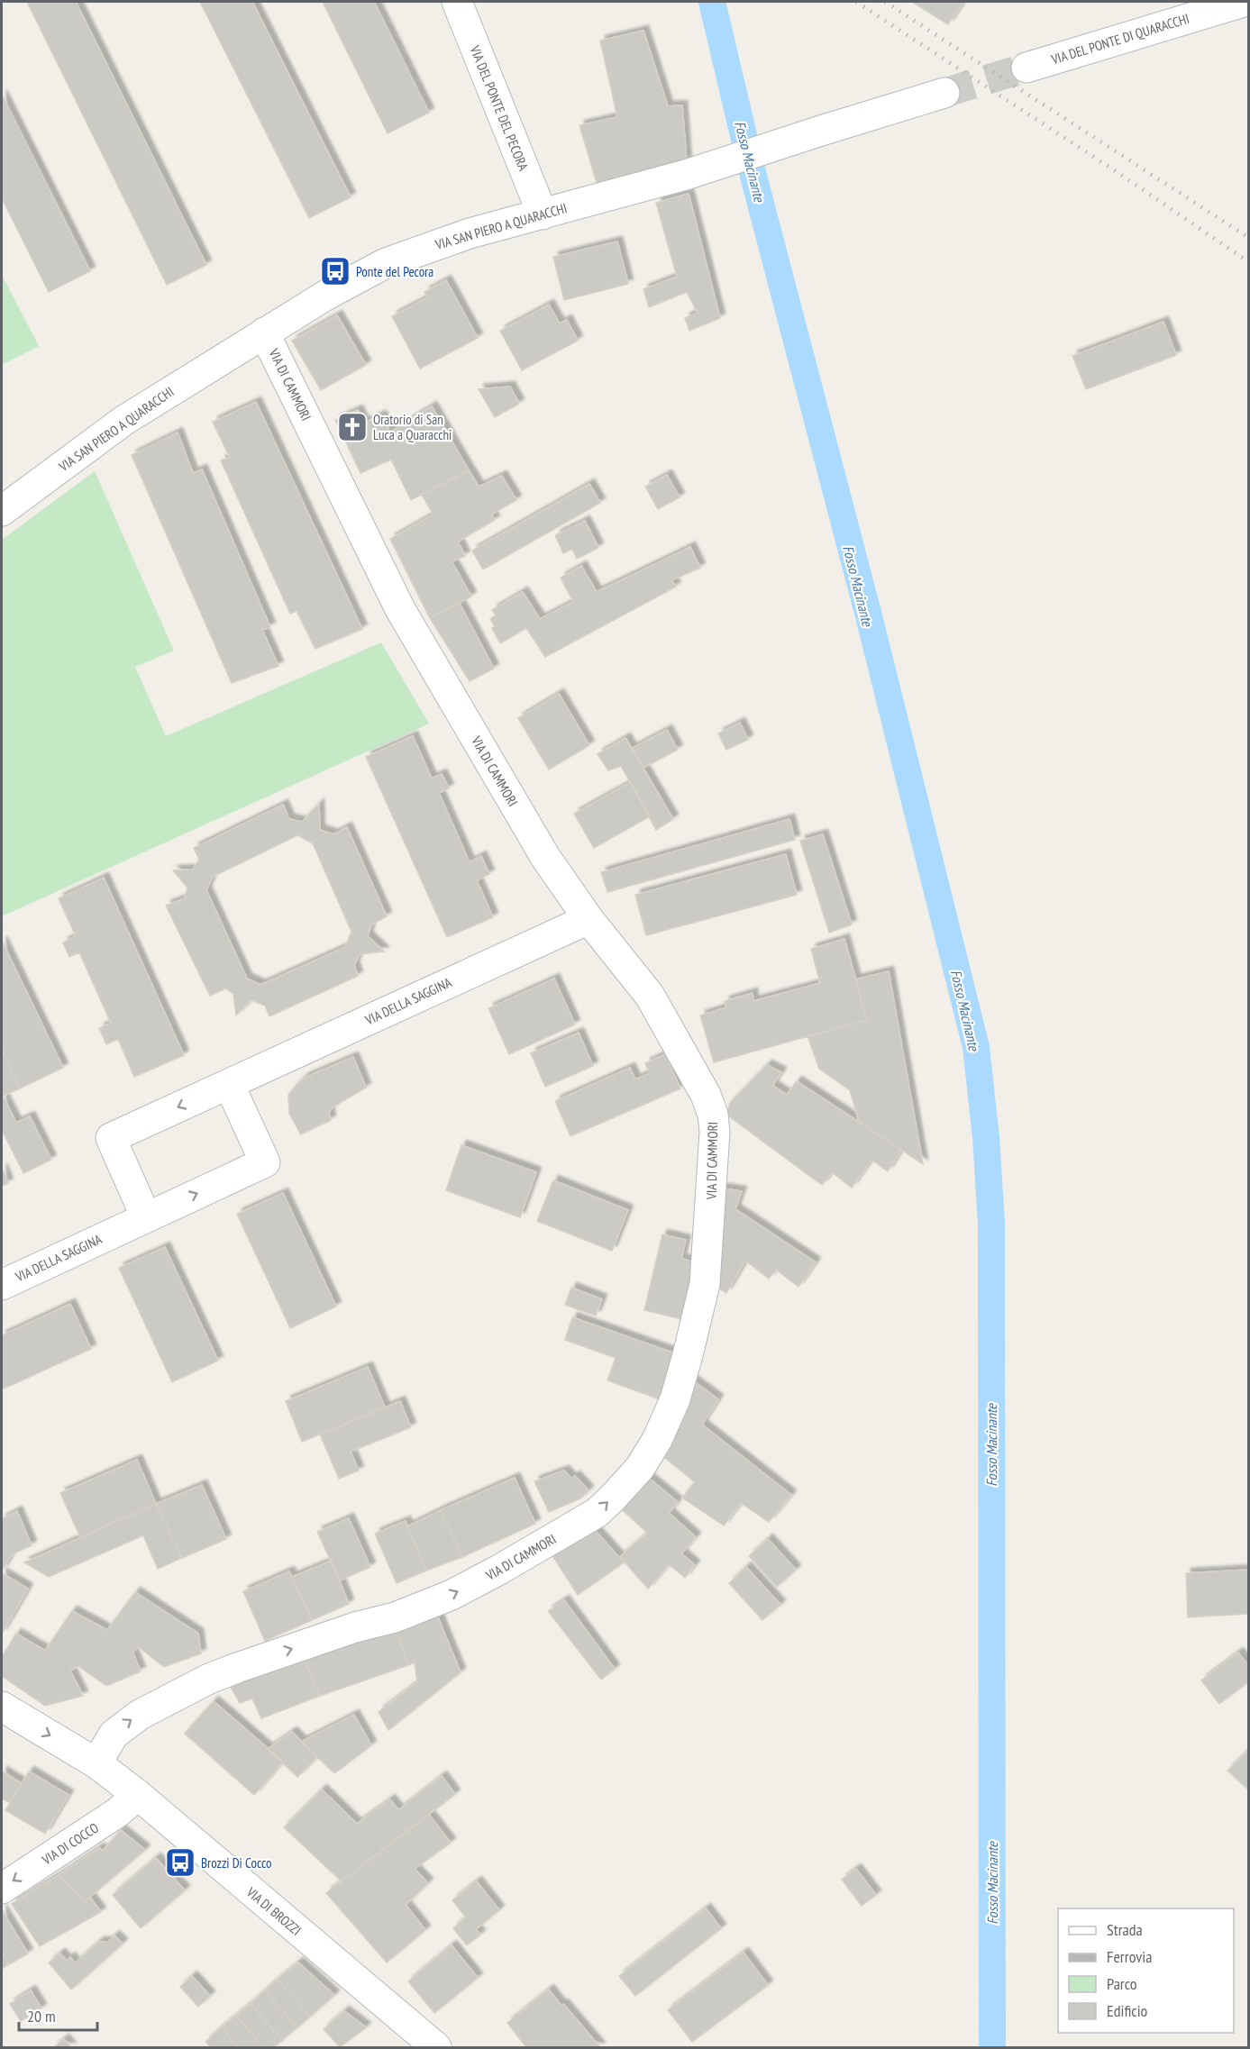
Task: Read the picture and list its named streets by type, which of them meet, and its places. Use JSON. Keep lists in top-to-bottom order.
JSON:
{
  "streets": {
    "street": [
      "VIA DEL PONTE DI QUARACCHI",
      "VIA DEL PONTE DEL PECORA",
      "VIA SAN PIERO A QUARACCHI",
      "VIA DI CAMMORI",
      "VIA DELLA SAGGINA",
      "VIA DI COCCO",
      "VIA DI BROZZI"
    ]
  },
  "crossings": [
    ["VIA DEL PONTE DEL PECORA", "VIA SAN PIERO A QUARACCHI"],
    ["VIA SAN PIERO A QUARACCHI", "VIA DI CAMMORI"],
    ["VIA DI CAMMORI", "VIA DELLA SAGGINA"],
    ["VIA DI CAMMORI", "VIA DI BROZZI"],
    ["VIA DI COCCO", "VIA DI BROZZI"]
  ],
  "one_way": ["VIA DI COCCO"],
  "water": ["Fosso Macinante"],
  "places": {
    "bus stop": ["Ponte del Pecora", "Brozzi Di Cocco"],
    "church": ["Oratorio di San Luca a Quaracchi"]
  },
  "legend": [
    "Strada",
    "Ferrovia",
    "Parco",
    "Edificio"
  ],
  "scale_bar": "20 m"
}
